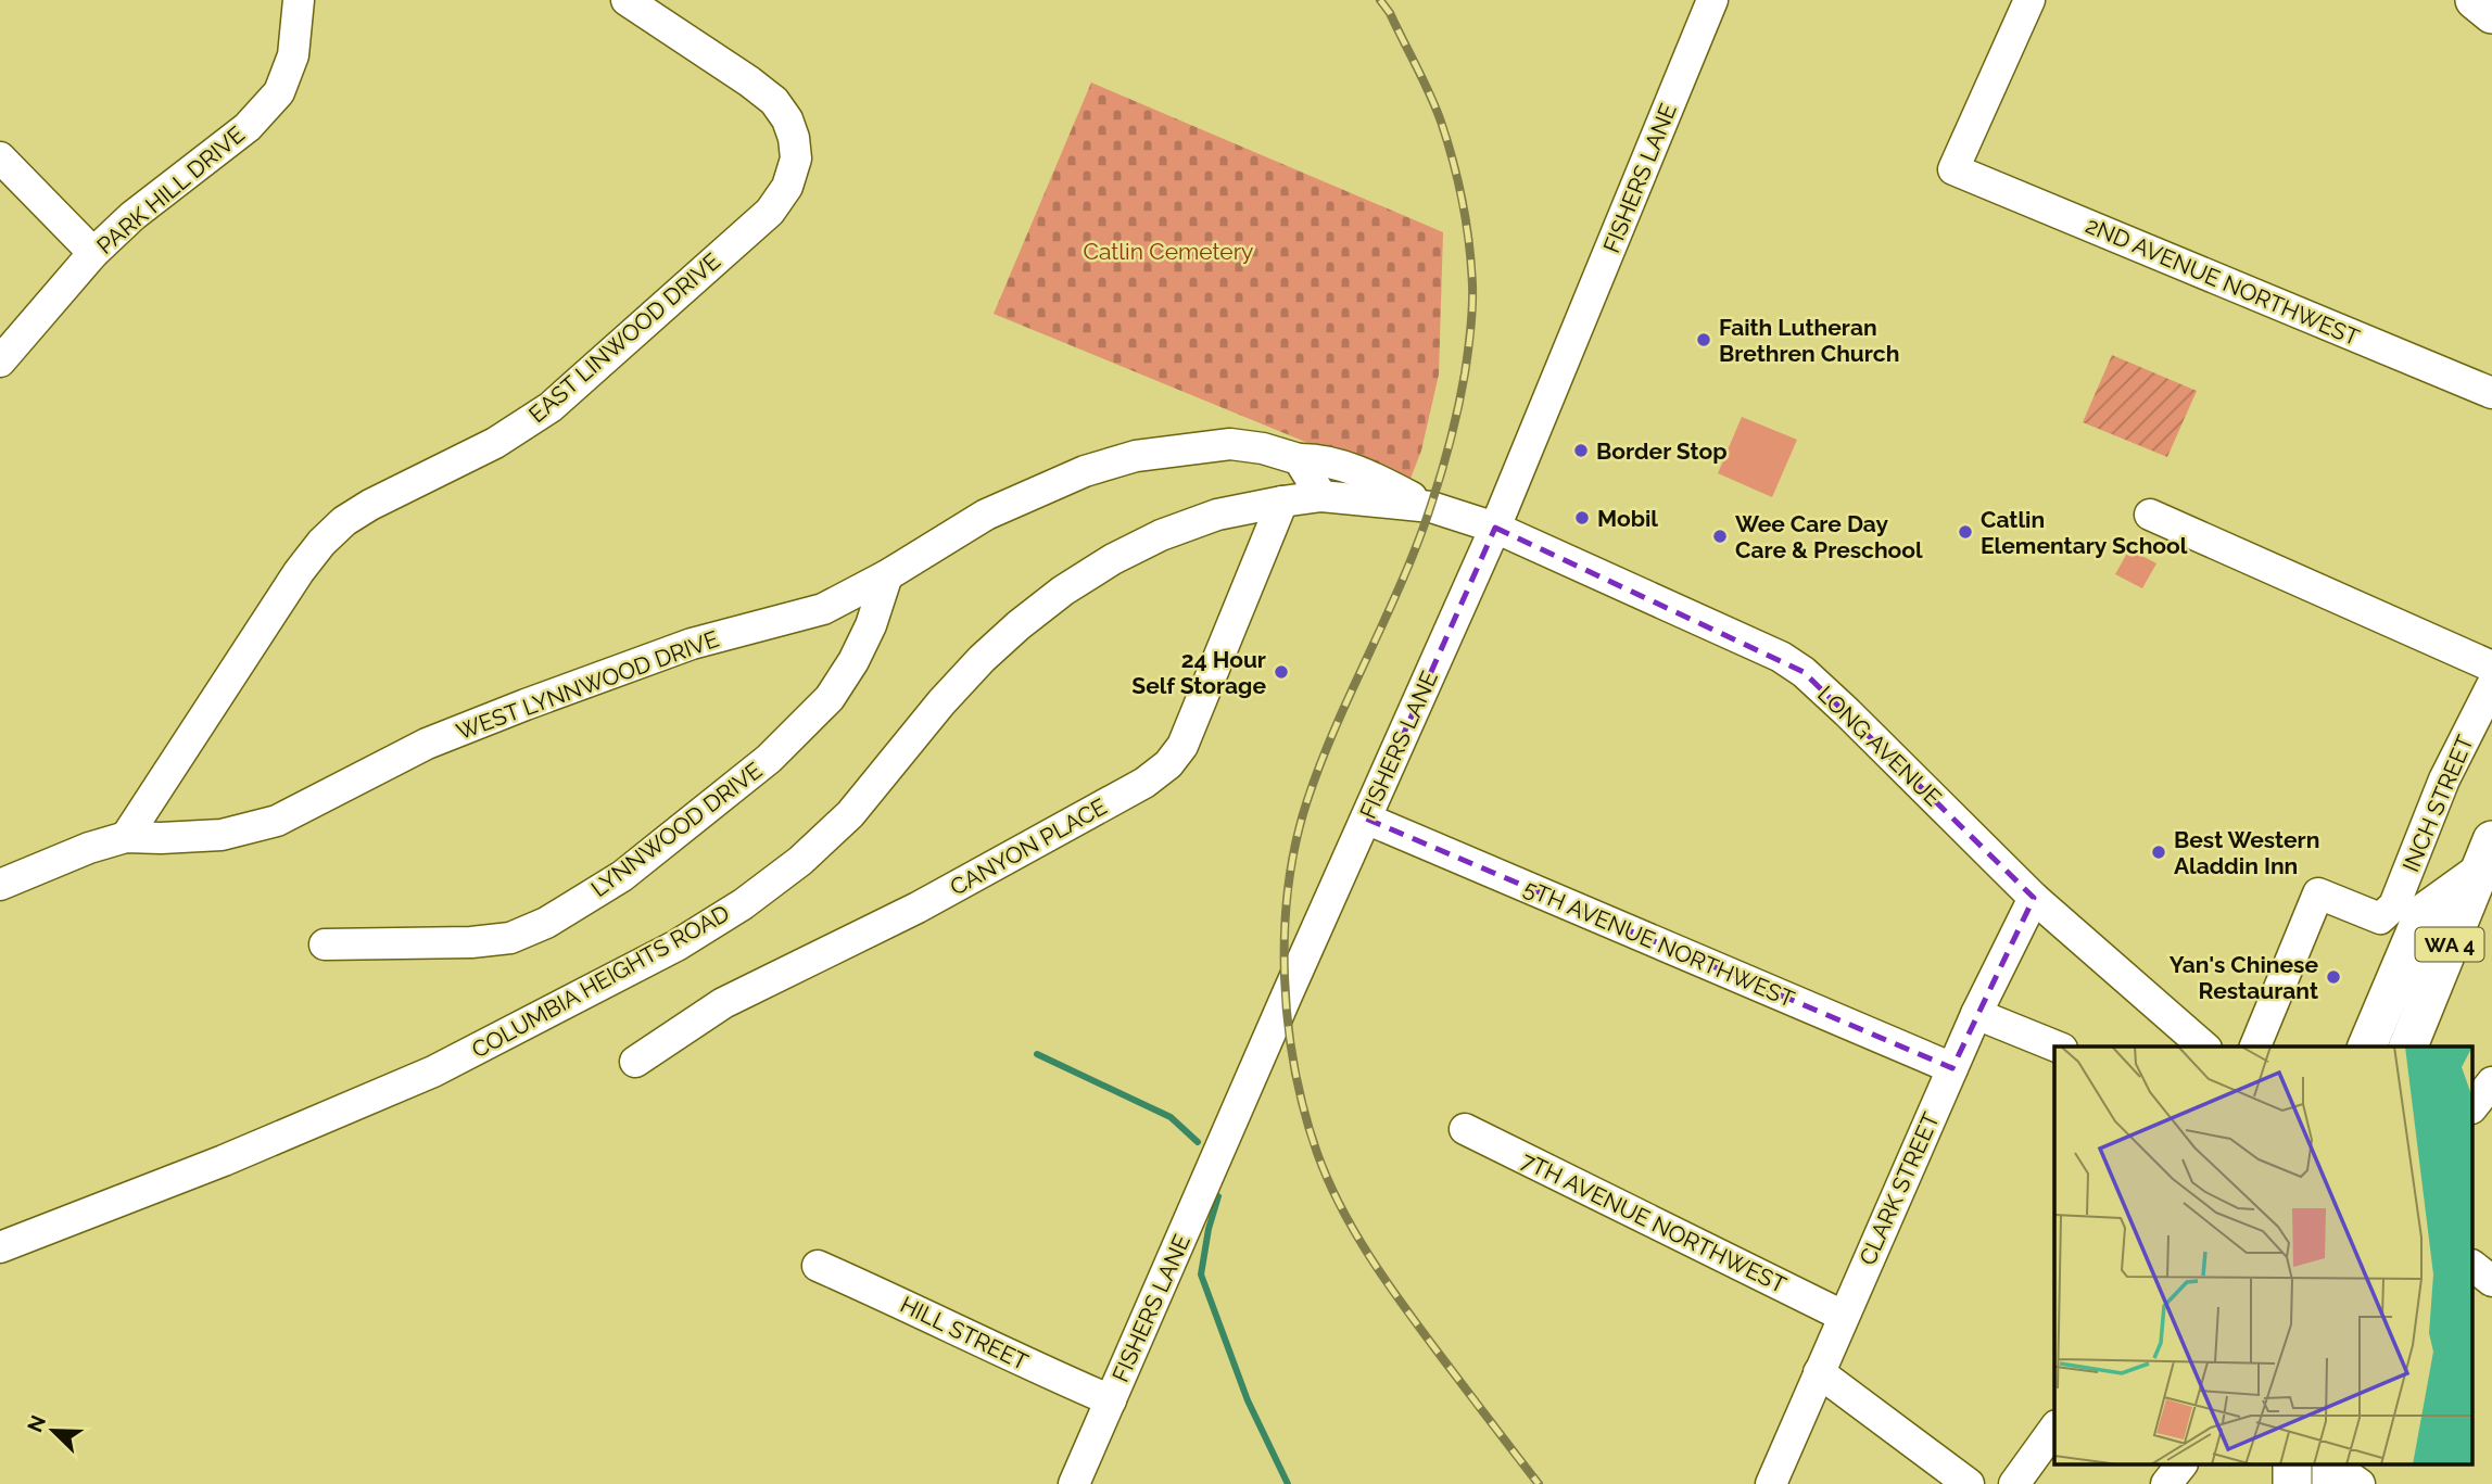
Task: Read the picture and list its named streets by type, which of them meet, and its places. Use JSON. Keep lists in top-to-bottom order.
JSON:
{
  "streets": {
    "main road": ["WA 4"],
    "street": [
      "FISHERS LANE",
      "PARK HILL DRIVE",
      "2ND AVENUE NORTHWEST",
      "EAST LINWOOD DRIVE",
      "WEST LYNNWOOD DRIVE",
      "LONG AVENUE",
      "INCH STREET",
      "LYNNWOOD DRIVE",
      "CANYON PLACE",
      "5TH AVENUE NORTHWEST",
      "COLUMBIA HEIGHTS ROAD",
      "CLARK STREET",
      "7TH AVENUE NORTHWEST",
      "HILL STREET"
    ]
  },
  "crossings": [
    ["FISHERS LANE", "LONG AVENUE"],
    ["FISHERS LANE", "5TH AVENUE NORTHWEST"],
    ["FISHERS LANE", "COLUMBIA HEIGHTS ROAD"],
    ["FISHERS LANE", "HILL STREET"],
    ["EAST LINWOOD DRIVE", "WEST LYNNWOOD DRIVE"],
    ["WEST LYNNWOOD DRIVE", "LYNNWOOD DRIVE"],
    ["WEST LYNNWOOD DRIVE", "COLUMBIA HEIGHTS ROAD"],
    ["LONG AVENUE", "COLUMBIA HEIGHTS ROAD"],
    ["LONG AVENUE", "CLARK STREET"],
    ["CANYON PLACE", "COLUMBIA HEIGHTS ROAD"],
    ["5TH AVENUE NORTHWEST", "CLARK STREET"],
    ["CLARK STREET", "7TH AVENUE NORTHWEST"]
  ],
  "parks": ["Catlin Cemetery"],
  "places": [
    "Faith Lutheran Brethren Church",
    "Border Stop",
    "Mobil",
    "Catlin Elementary School",
    "Wee Care Day Care & Preschool",
    "24 Hour Self Storage",
    "Best Western Aladdin Inn",
    "Yan's Chinese Restaurant"
  ],
  "north": "top left"
}
